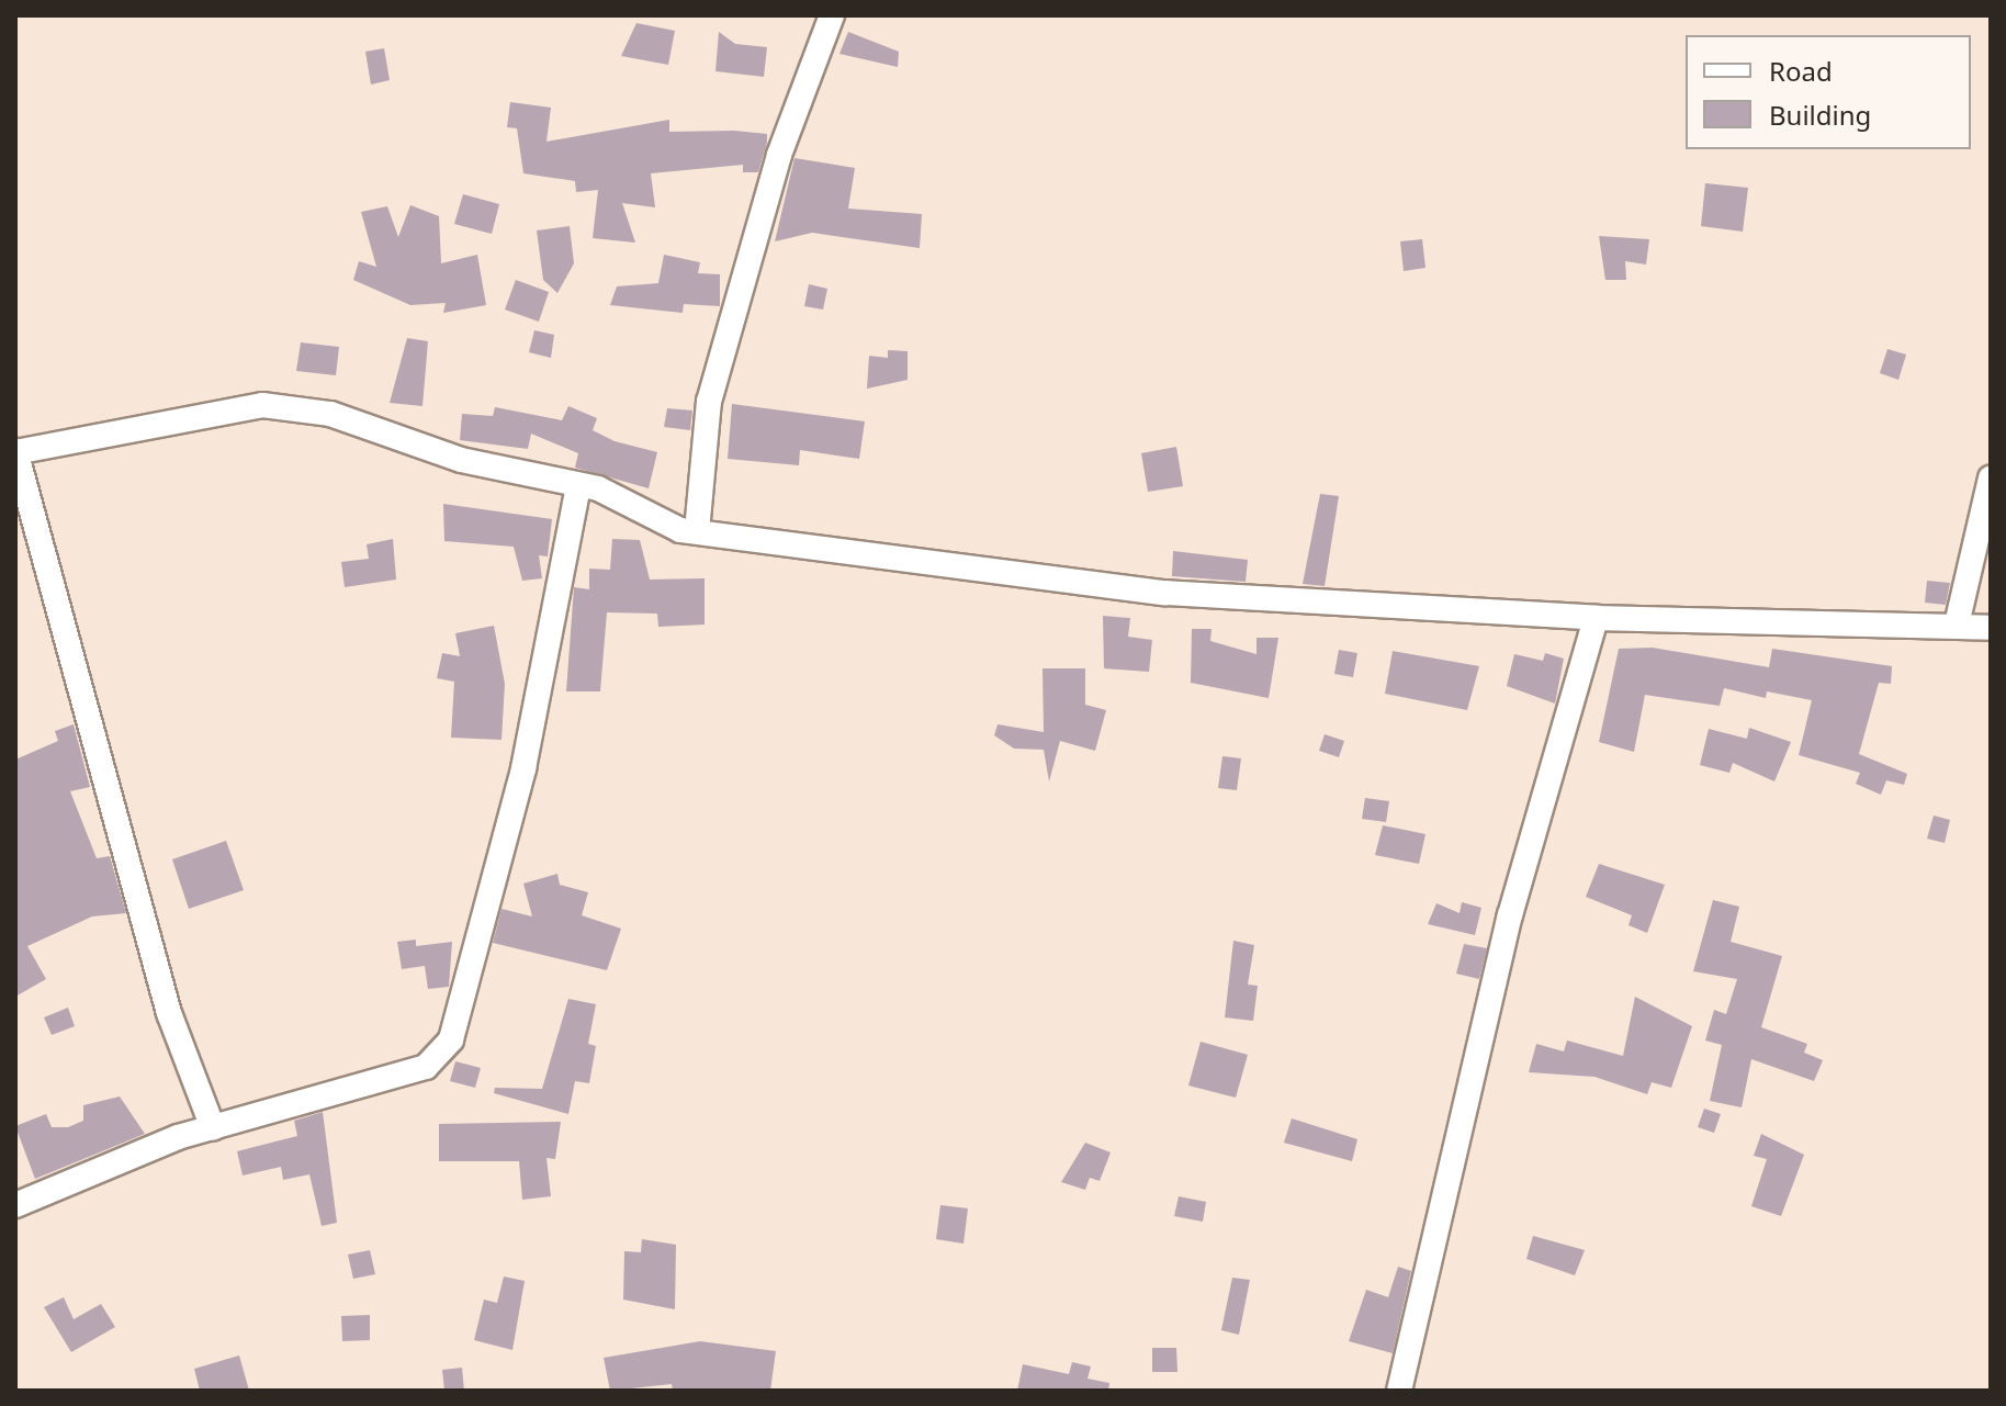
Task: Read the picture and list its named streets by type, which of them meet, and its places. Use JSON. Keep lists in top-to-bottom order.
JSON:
{
  "legend": ["Road", "Building"]
}
